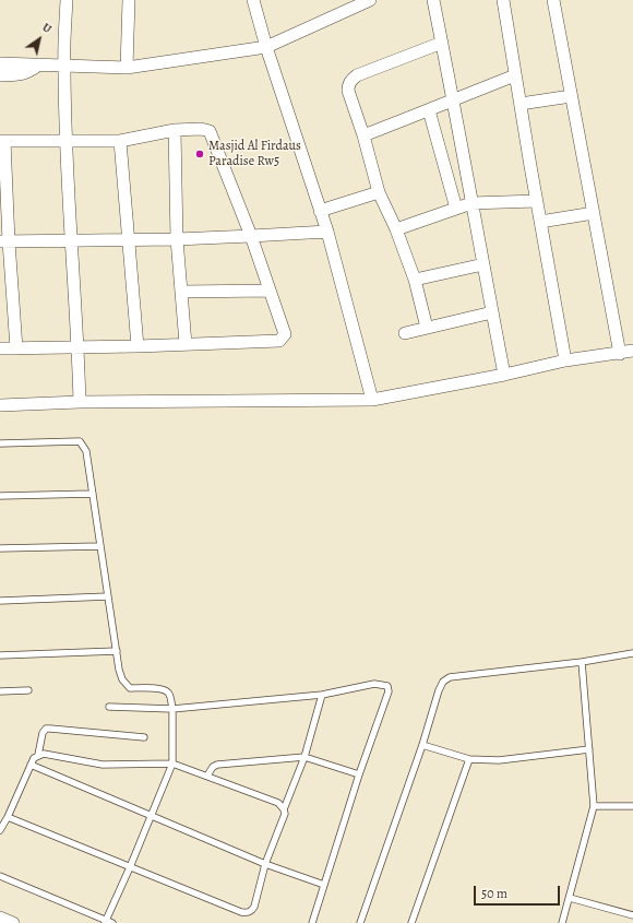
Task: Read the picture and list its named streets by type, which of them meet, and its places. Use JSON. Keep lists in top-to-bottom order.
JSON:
{
  "places": ["Masjid Al Firdaus Paradise Rw5"],
  "scale_bar": "50 m",
  "north": "top right"
}
